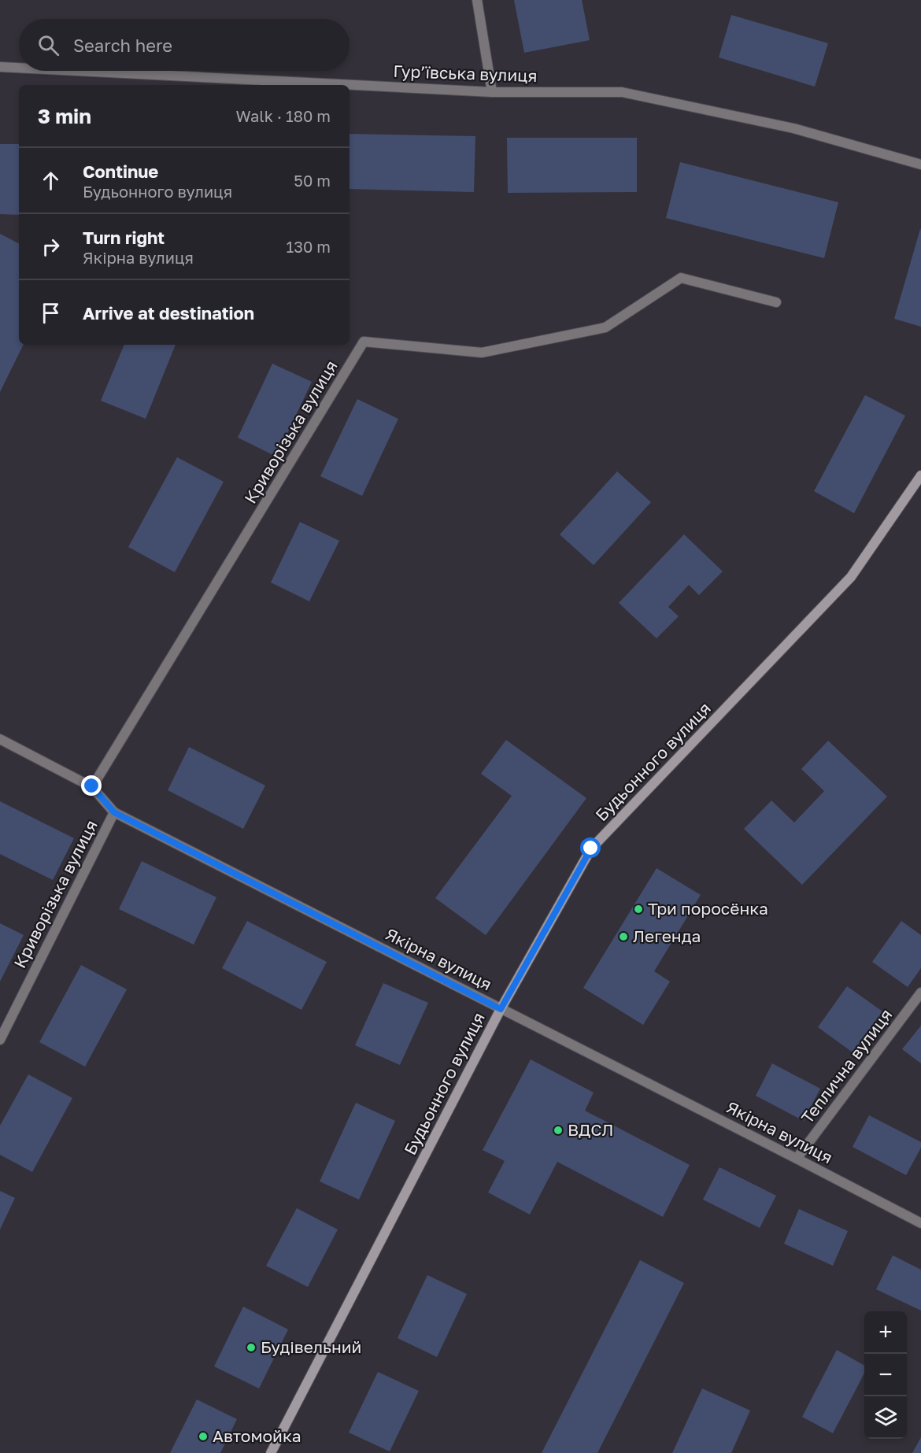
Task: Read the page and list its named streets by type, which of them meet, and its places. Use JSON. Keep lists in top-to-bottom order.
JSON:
{
  "streets": {
    "main road": ["Будьонного вулиця"],
    "street": [
      "Гур’ївська вулиця",
      "Криворізька вулиця",
      "Якірна вулиця",
      "Теплична вулиця"
    ]
  },
  "crossings": [
    ["Криворізька вулиця", "Якірна вулиця"],
    ["Будьонного вулиця", "Якірна вулиця"],
    ["Якірна вулиця", "Теплична вулиця"]
  ],
  "places": [
    "Три поросёнка",
    "Легенда",
    "ВДСЛ",
    "Будівельний",
    "Автомойка"
  ],
  "page": {
    "search": "Search here",
    "heading": ["3 min", "Walk · 180 m"],
    "list": [
      ["Continue", "Будьонного вулиця", "50 m"],
      ["Turn right", "Якірна вулиця", "130 m"],
      "Arrive at destination"
    ],
    "map_buttons": ["+", "−"]
  }
}
